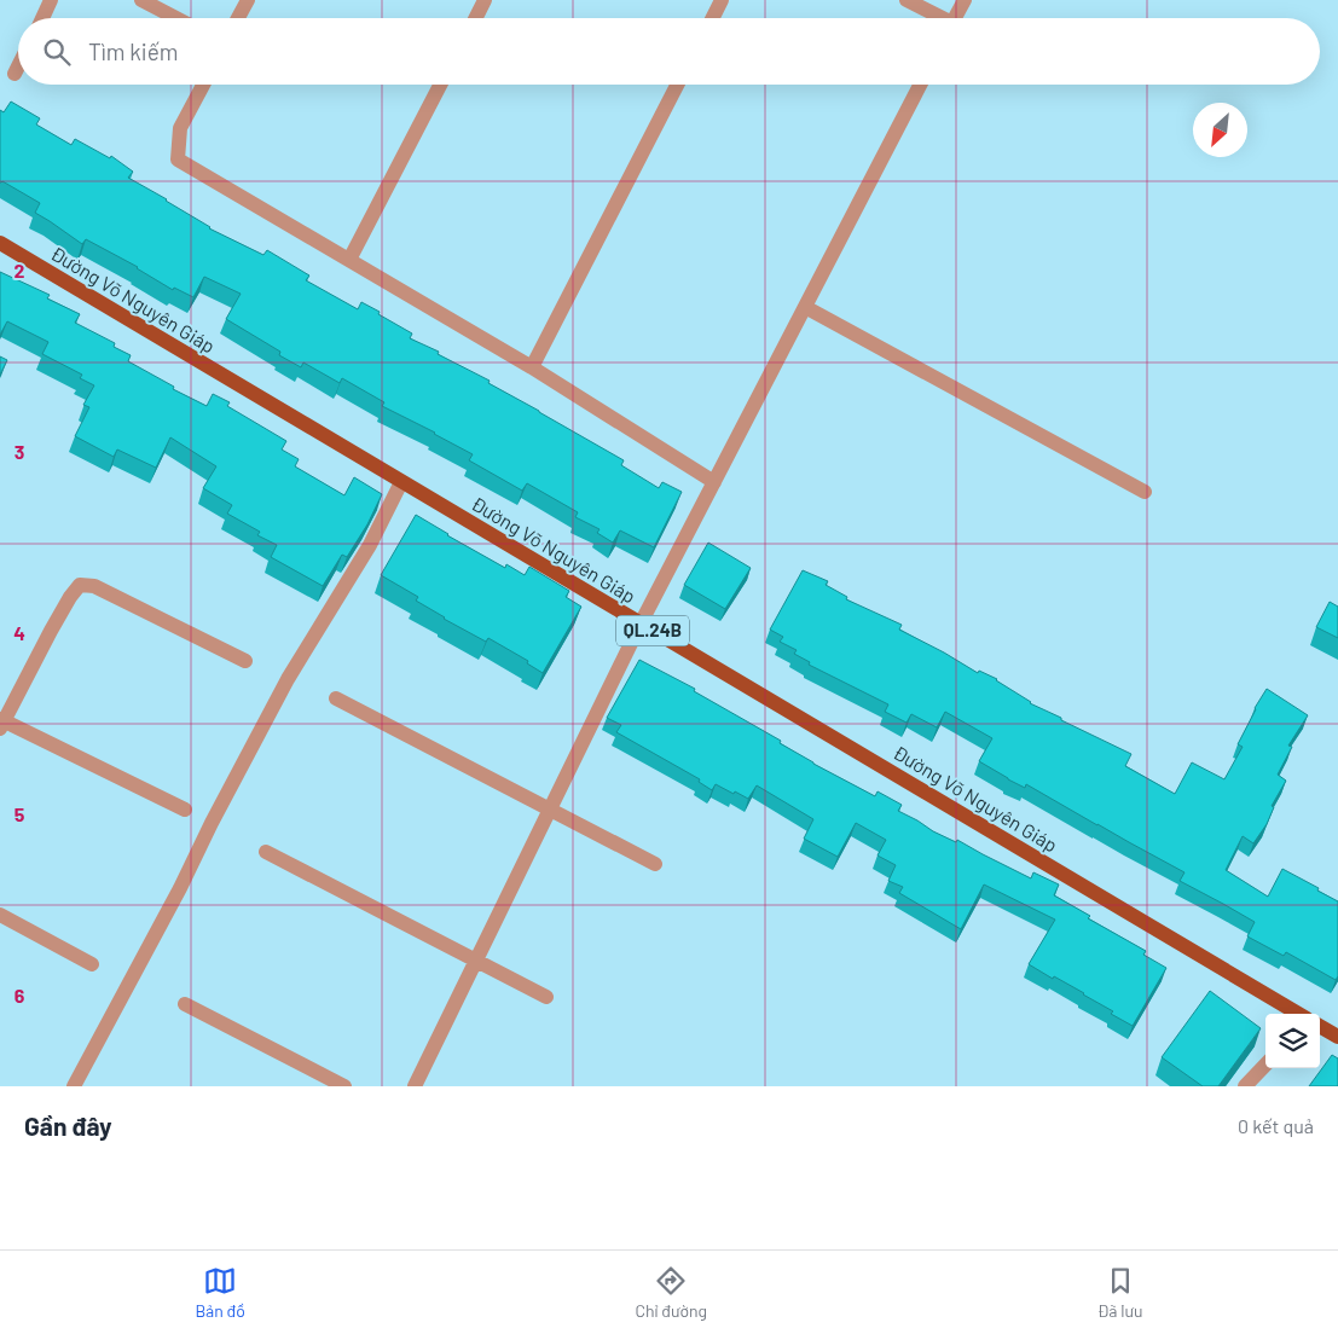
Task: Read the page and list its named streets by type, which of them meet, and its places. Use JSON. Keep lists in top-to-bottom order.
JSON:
{
  "streets": {
    "main road": ["Đường Võ Nguyên Giáp", "QL.24B"]
  },
  "north": "bottom left",
  "page": {
    "search": "Tìm kiếm",
    "heading": ["Gần đây", "0 kết quả"],
    "nav": ["Bản đồ", "Chỉ đường", "Đã lưu"]
  },
  "grid": {
    "rows": [
      "2",
      "3",
      "4",
      "5",
      "6"
    ]
  }
}
